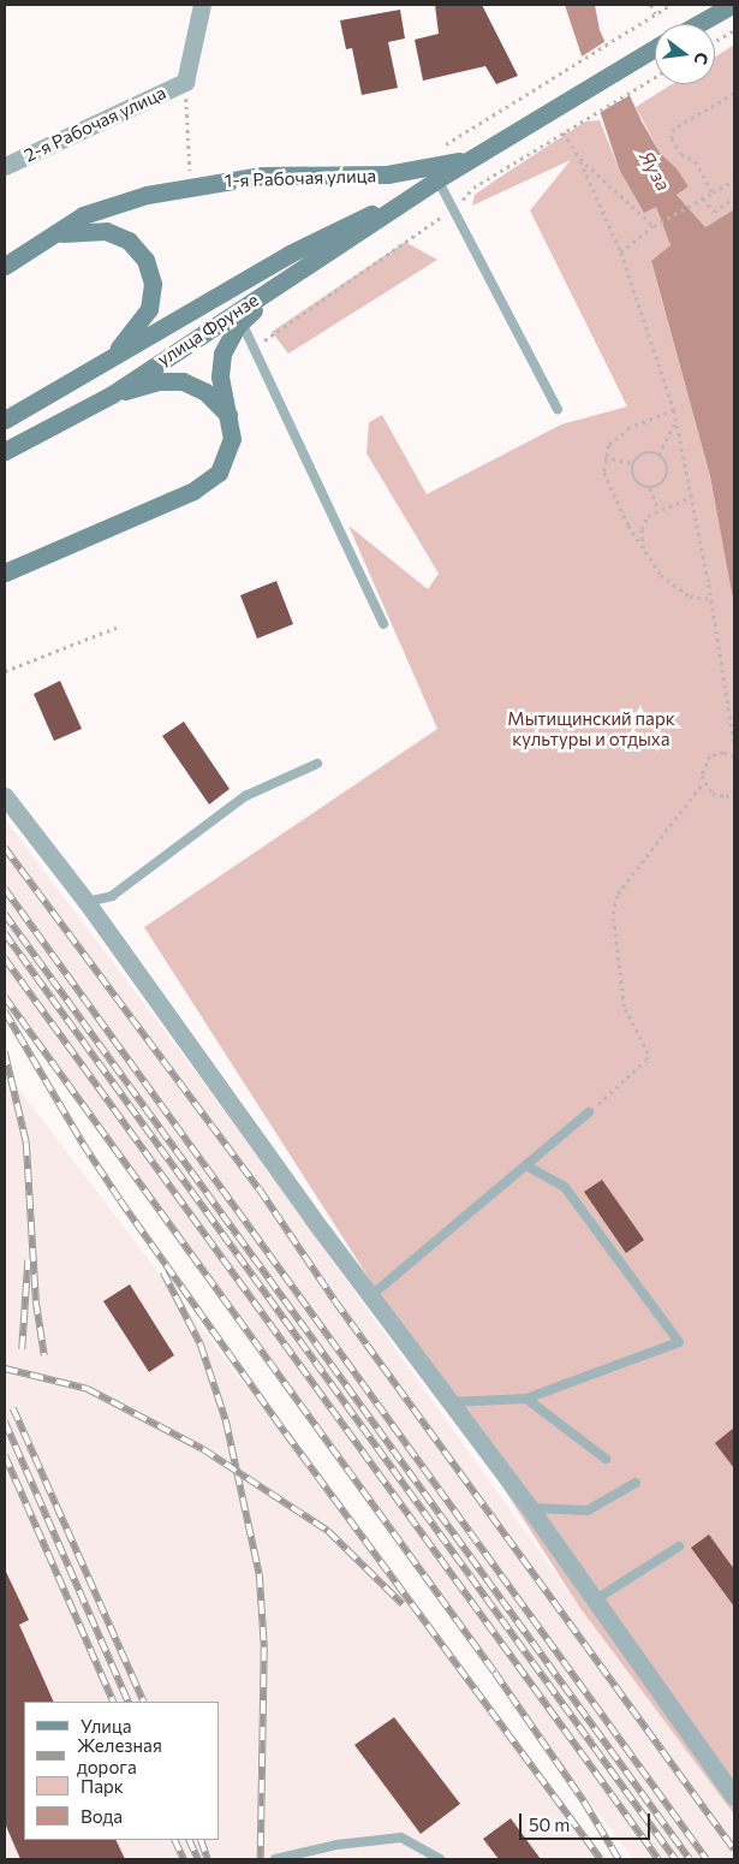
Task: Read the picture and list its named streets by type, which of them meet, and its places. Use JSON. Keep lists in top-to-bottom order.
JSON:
{
  "streets": {
    "main road": ["1-я Рабочая улица", "улица Фрунзе"],
    "street": ["2-я Рабочая улица"]
  },
  "crossings": [
    ["1-я Рабочая улица", "улица Фрунзе"]
  ],
  "water": ["Яуза"],
  "parks": ["Мытищинский парк культуры и отдыха"],
  "legend": [
    "Улица",
    "Железная дорога",
    "Парк",
    "Вода"
  ],
  "scale_bar": "50 m",
  "north": "right"
}
